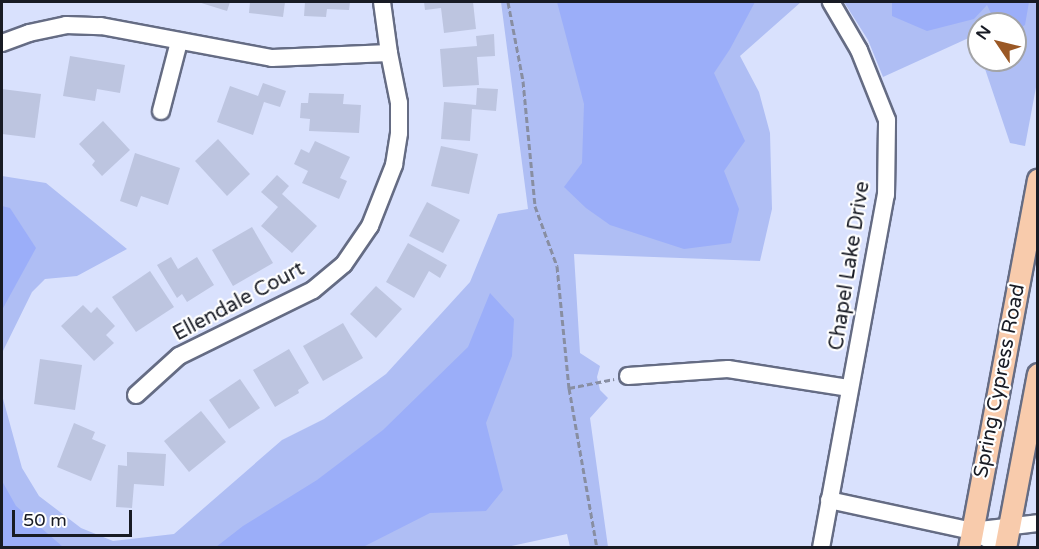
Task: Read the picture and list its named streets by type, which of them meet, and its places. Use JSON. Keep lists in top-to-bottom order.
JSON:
{
  "streets": {
    "main road": ["Spring Cypress Road"],
    "street": ["Chapel Lake Drive", "Ellendale Court"]
  },
  "scale_bar": "50 m",
  "north": "top left"
}
